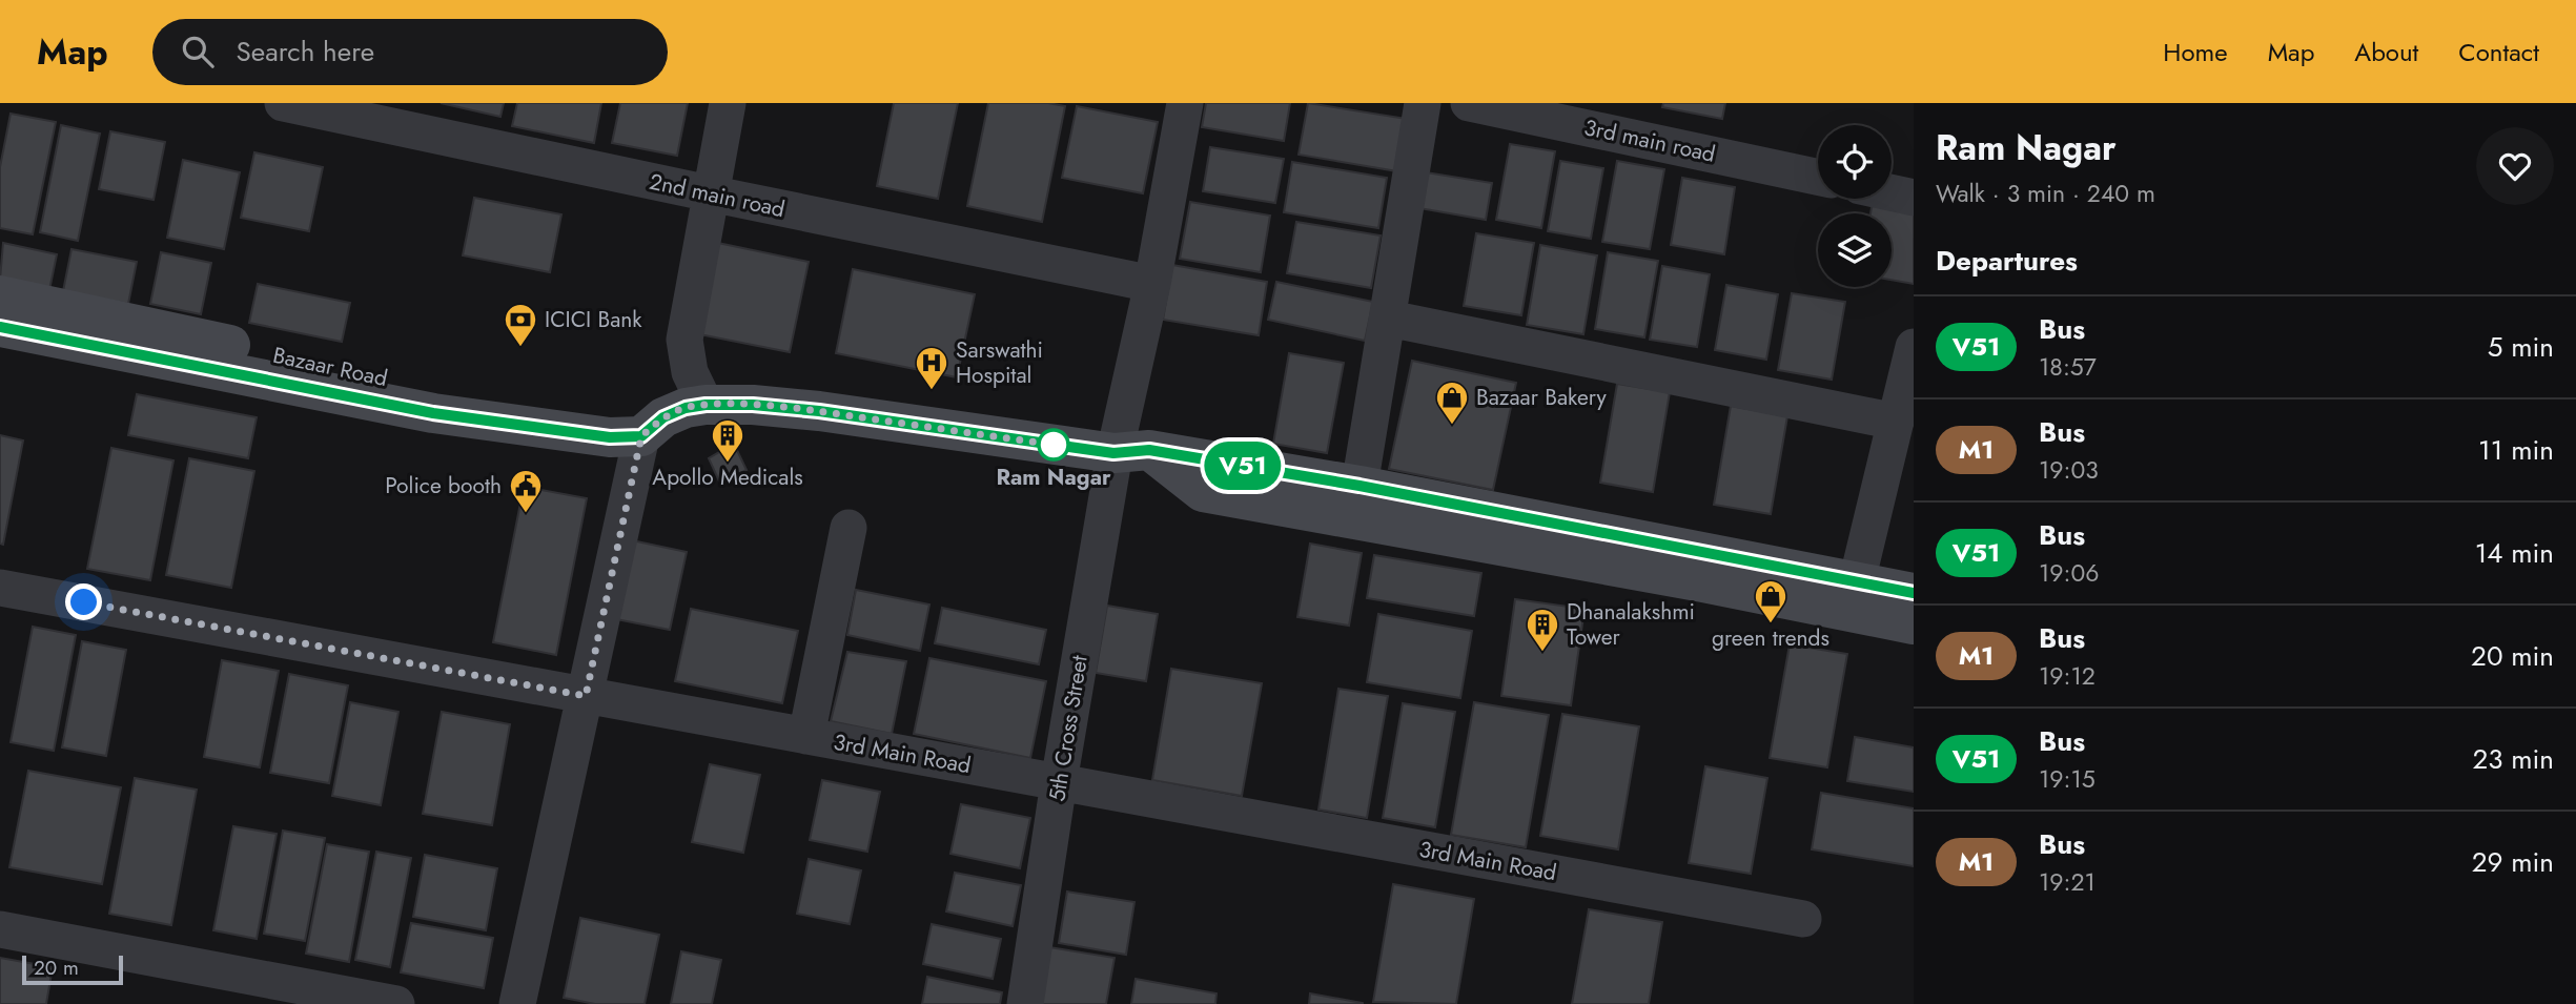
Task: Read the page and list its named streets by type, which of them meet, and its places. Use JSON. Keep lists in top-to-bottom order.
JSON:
{
  "streets": {
    "main road": ["Bazaar Road"],
    "street": [
      "3rd main road",
      "2nd main road",
      "5th Cross Street",
      "3rd Main Road"
    ]
  },
  "crossings": [
    ["2nd main road", "5th Cross Street"],
    ["Bazaar Road", "5th Cross Street"],
    ["5th Cross Street", "3rd Main Road"]
  ],
  "places": {
    "bank": ["ICICI Bank"],
    "hospital": ["Sarswathi Hospital"],
    "shop": ["Bazaar Bakery", "green trends"],
    "other": ["Ram Nagar"],
    "building": ["Apollo Medicals", "Dhanalakshmi Tower"],
    "public building": ["Police booth"]
  },
  "lines": ["bus line V51"],
  "scale_bar": "20 m",
  "page": {
    "header": "Map",
    "search": "Search here",
    "nav": [
      "Home",
      "Map",
      "About",
      "Contact"
    ],
    "on_map": "V51",
    "heading": [
      ["Ram Nagar", "Walk · 3 min · 240 m"],
      "Departures"
    ],
    "list": [
      {
        "mark": "V51",
        "name": "Bus",
        "note": "18:57",
        "value": "5 min"
      },
      {
        "mark": "M1",
        "name": "Bus",
        "note": "19:03",
        "value": "11 min"
      },
      {
        "mark": "V51",
        "name": "Bus",
        "note": "19:06",
        "value": "14 min"
      },
      {
        "mark": "M1",
        "name": "Bus",
        "note": "19:12",
        "value": "20 min"
      },
      {
        "mark": "V51",
        "name": "Bus",
        "note": "19:15",
        "value": "23 min"
      },
      {
        "mark": "M1",
        "name": "Bus",
        "note": "19:21",
        "value": "29 min"
      }
    ],
    "scale": "20 m"
  }
}
